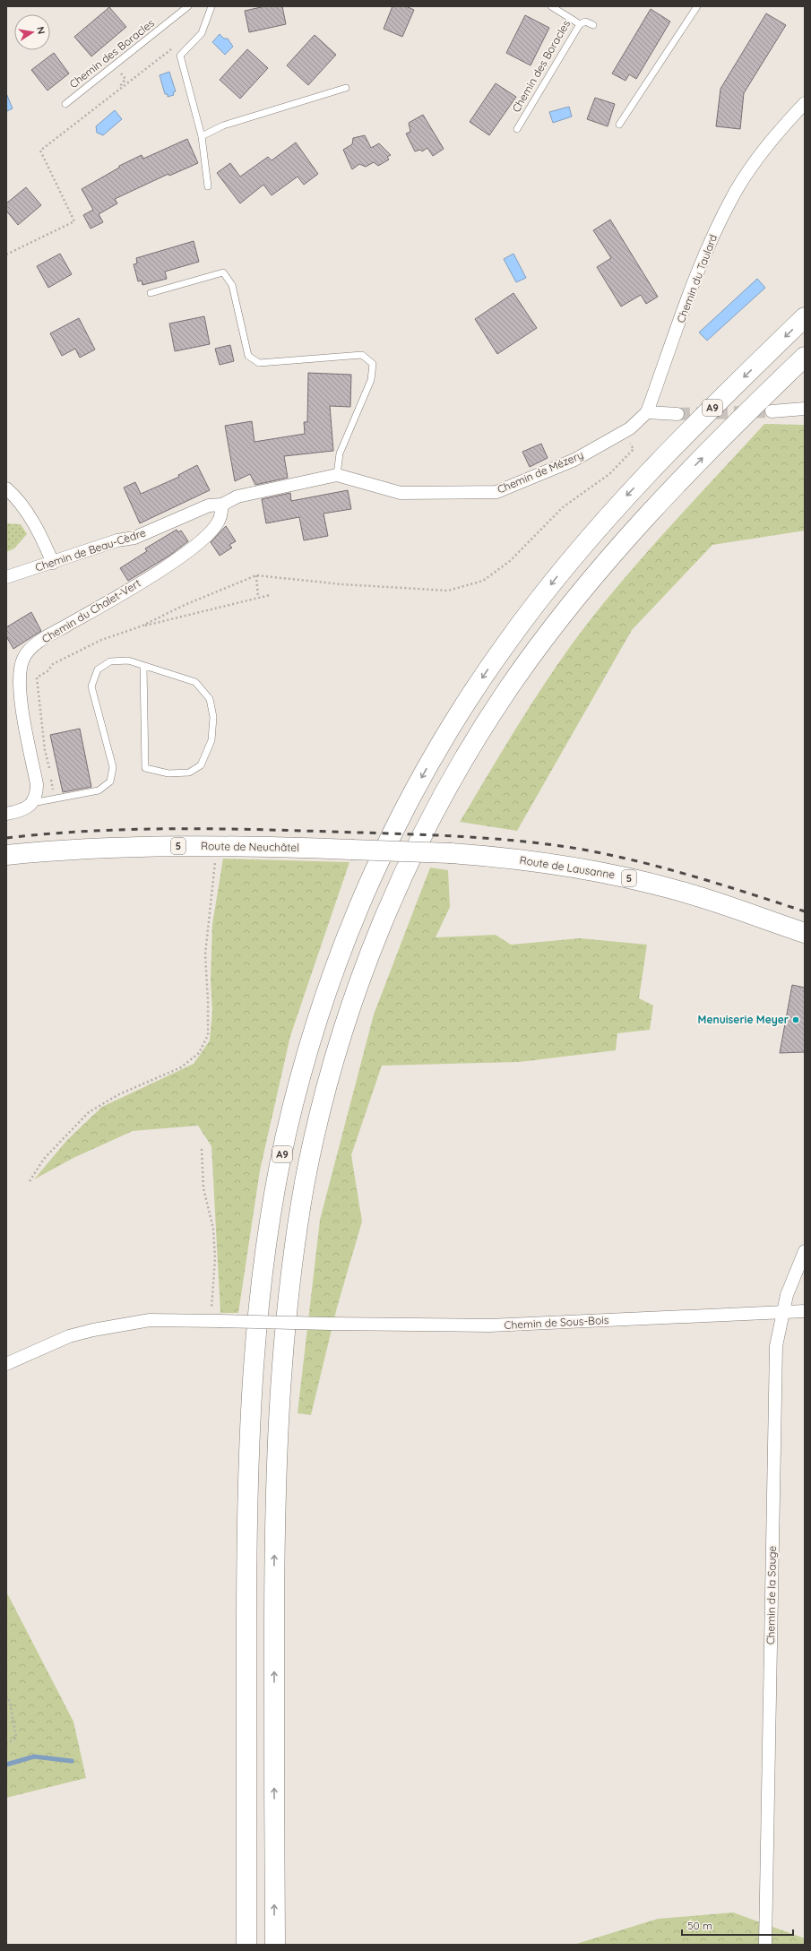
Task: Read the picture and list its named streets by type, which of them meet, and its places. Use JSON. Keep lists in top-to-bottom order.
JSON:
{
  "streets": {
    "main road": [
      "A9",
      "5",
      "Route de Neuchâtel",
      "Route de Lausanne"
    ],
    "street": [
      "Chemin du Taulard",
      "Chemin de Mézery",
      "Chemin de Beau-Cèdre",
      "Chemin du Chalet-Vert",
      "Chemin de Sous-Bois",
      "Chemin de la Sauge"
    ],
    "lane": ["Chemin des Boracles"]
  },
  "crossings": [
    ["Chemin du Taulard", "Chemin de Mézery"],
    ["Chemin de Mézery", "Chemin de Beau-Cèdre"],
    ["Chemin de Beau-Cèdre", "Chemin du Chalet-Vert"],
    ["Route de Neuchâtel", "Route de Lausanne"],
    ["Chemin de Sous-Bois", "Chemin de la Sauge"]
  ],
  "places": ["Menuiserie Meyer"],
  "scale_bar": "50 m",
  "north": "right"
}
